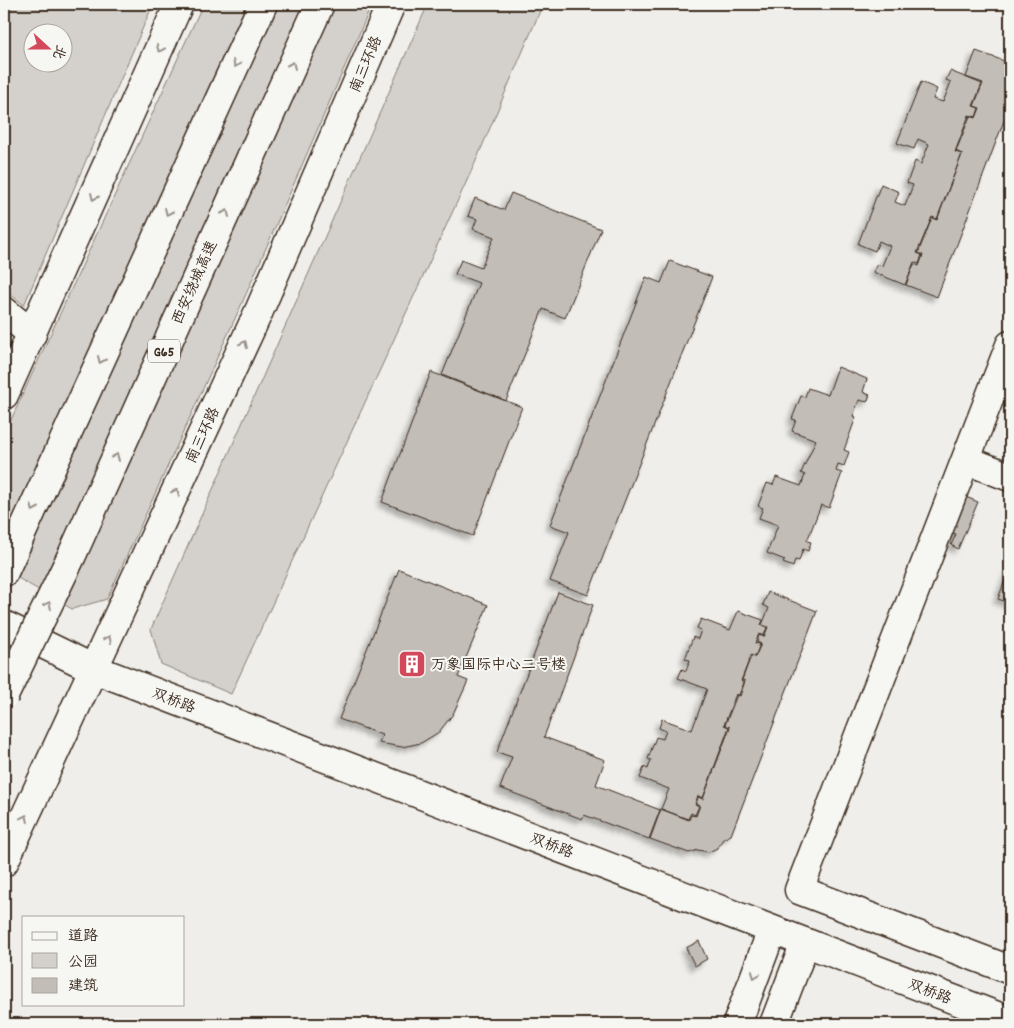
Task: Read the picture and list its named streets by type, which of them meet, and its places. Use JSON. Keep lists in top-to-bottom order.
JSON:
{
  "streets": {
    "main road": [
      "南三环路",
      "西安绕城高速",
      "G65",
      "双桥路"
    ]
  },
  "crossings": [
    ["南三环路", "双桥路"]
  ],
  "places": {
    "building": ["万象国际中心二号楼"]
  },
  "legend": ["道路", "公园", "建筑"],
  "north": "right"
}
